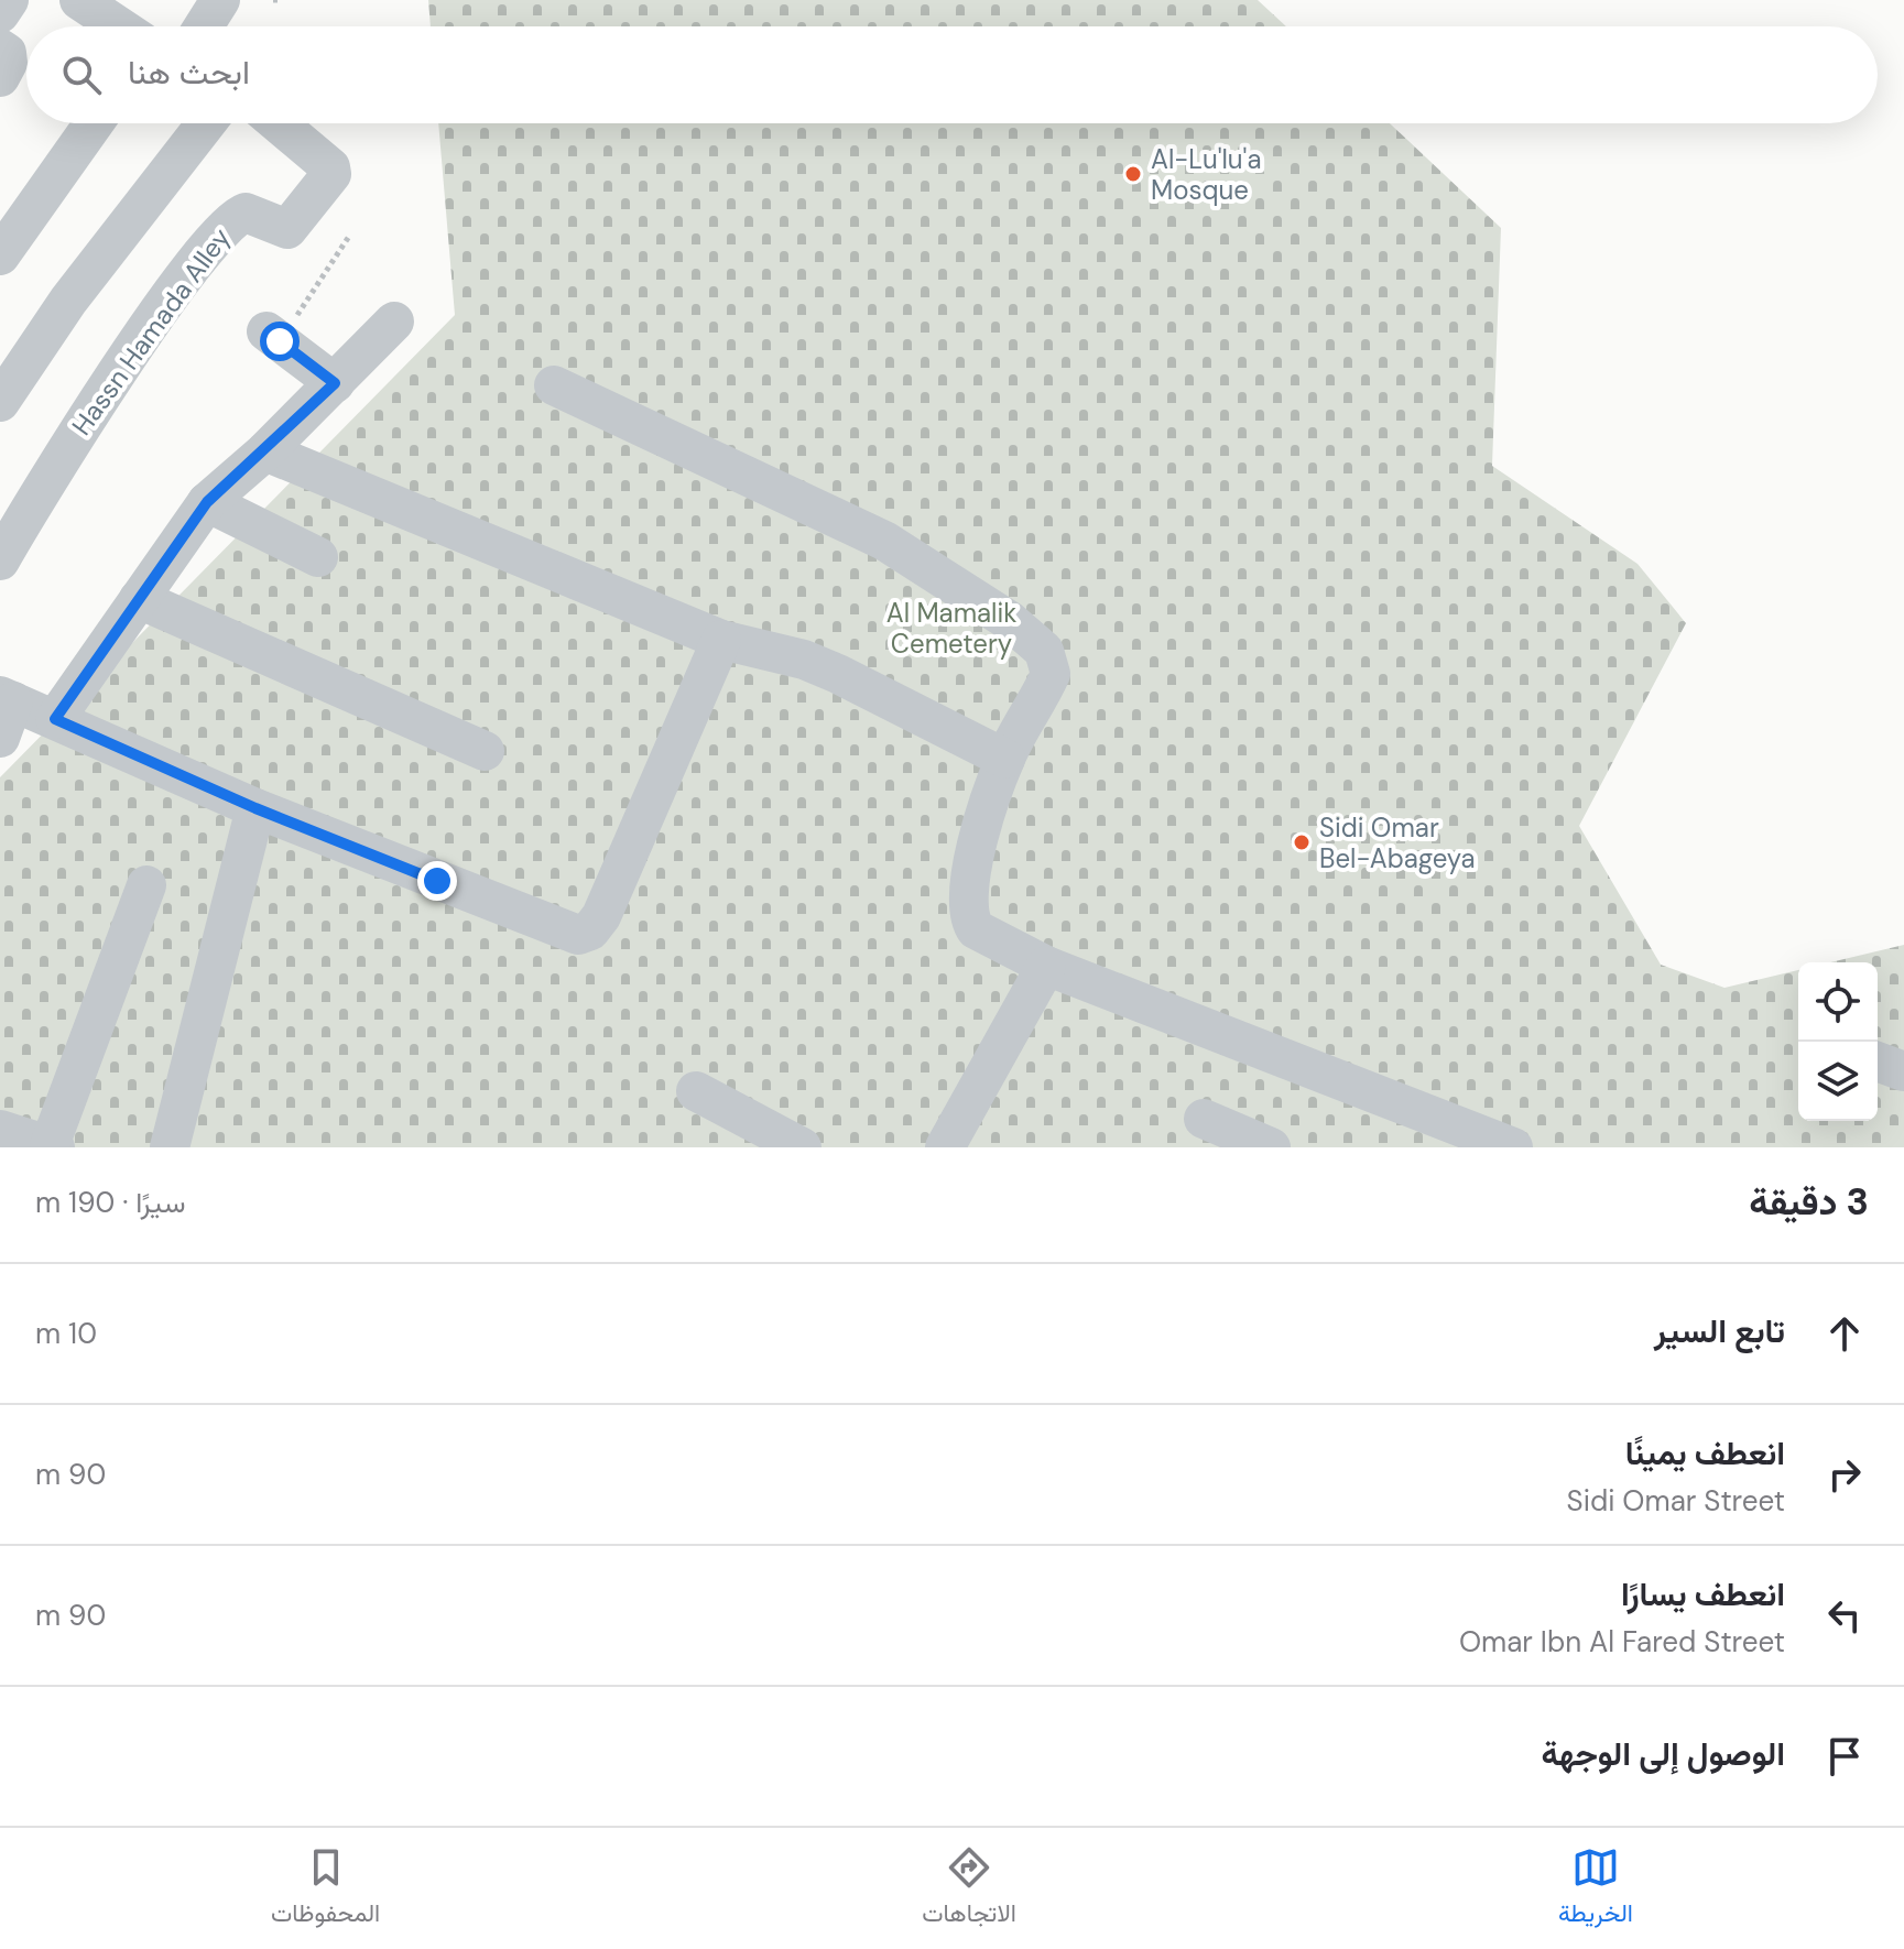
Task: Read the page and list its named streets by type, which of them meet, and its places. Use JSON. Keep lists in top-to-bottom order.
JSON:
{
  "streets": {
    "street": ["Hassn Hamada Alley"]
  },
  "parks": ["Al Mamalik Cemetery"],
  "places": ["Al-Lu'lu'a Mosque", "Sidi Omar Bel-Abageya"],
  "page": {
    "search": "ابحث هنا",
    "heading": ["3 دقيقة", "سيرًا · 190 m"],
    "list": [
      ["تابع السير", "10 m"],
      ["انعطف يمينًا", "Sidi Omar Street", "90 m"],
      ["انعطف يسارًا", "Omar Ibn Al Fared Street", "90 m"],
      "الوصول إلى الوجهة"
    ],
    "nav": ["الخريطة", "الاتجاهات", "المحفوظات"]
  }
}
